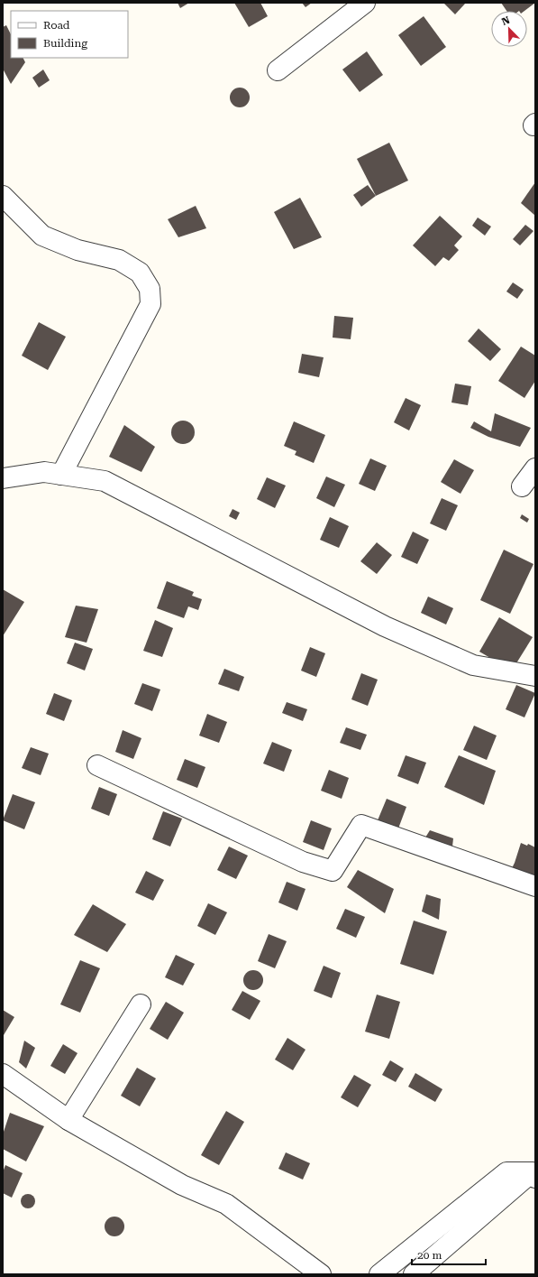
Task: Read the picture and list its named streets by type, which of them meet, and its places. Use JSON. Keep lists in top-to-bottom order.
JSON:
{
  "legend": ["Road", "Building"],
  "scale_bar": "20 m",
  "north": "top left"
}
